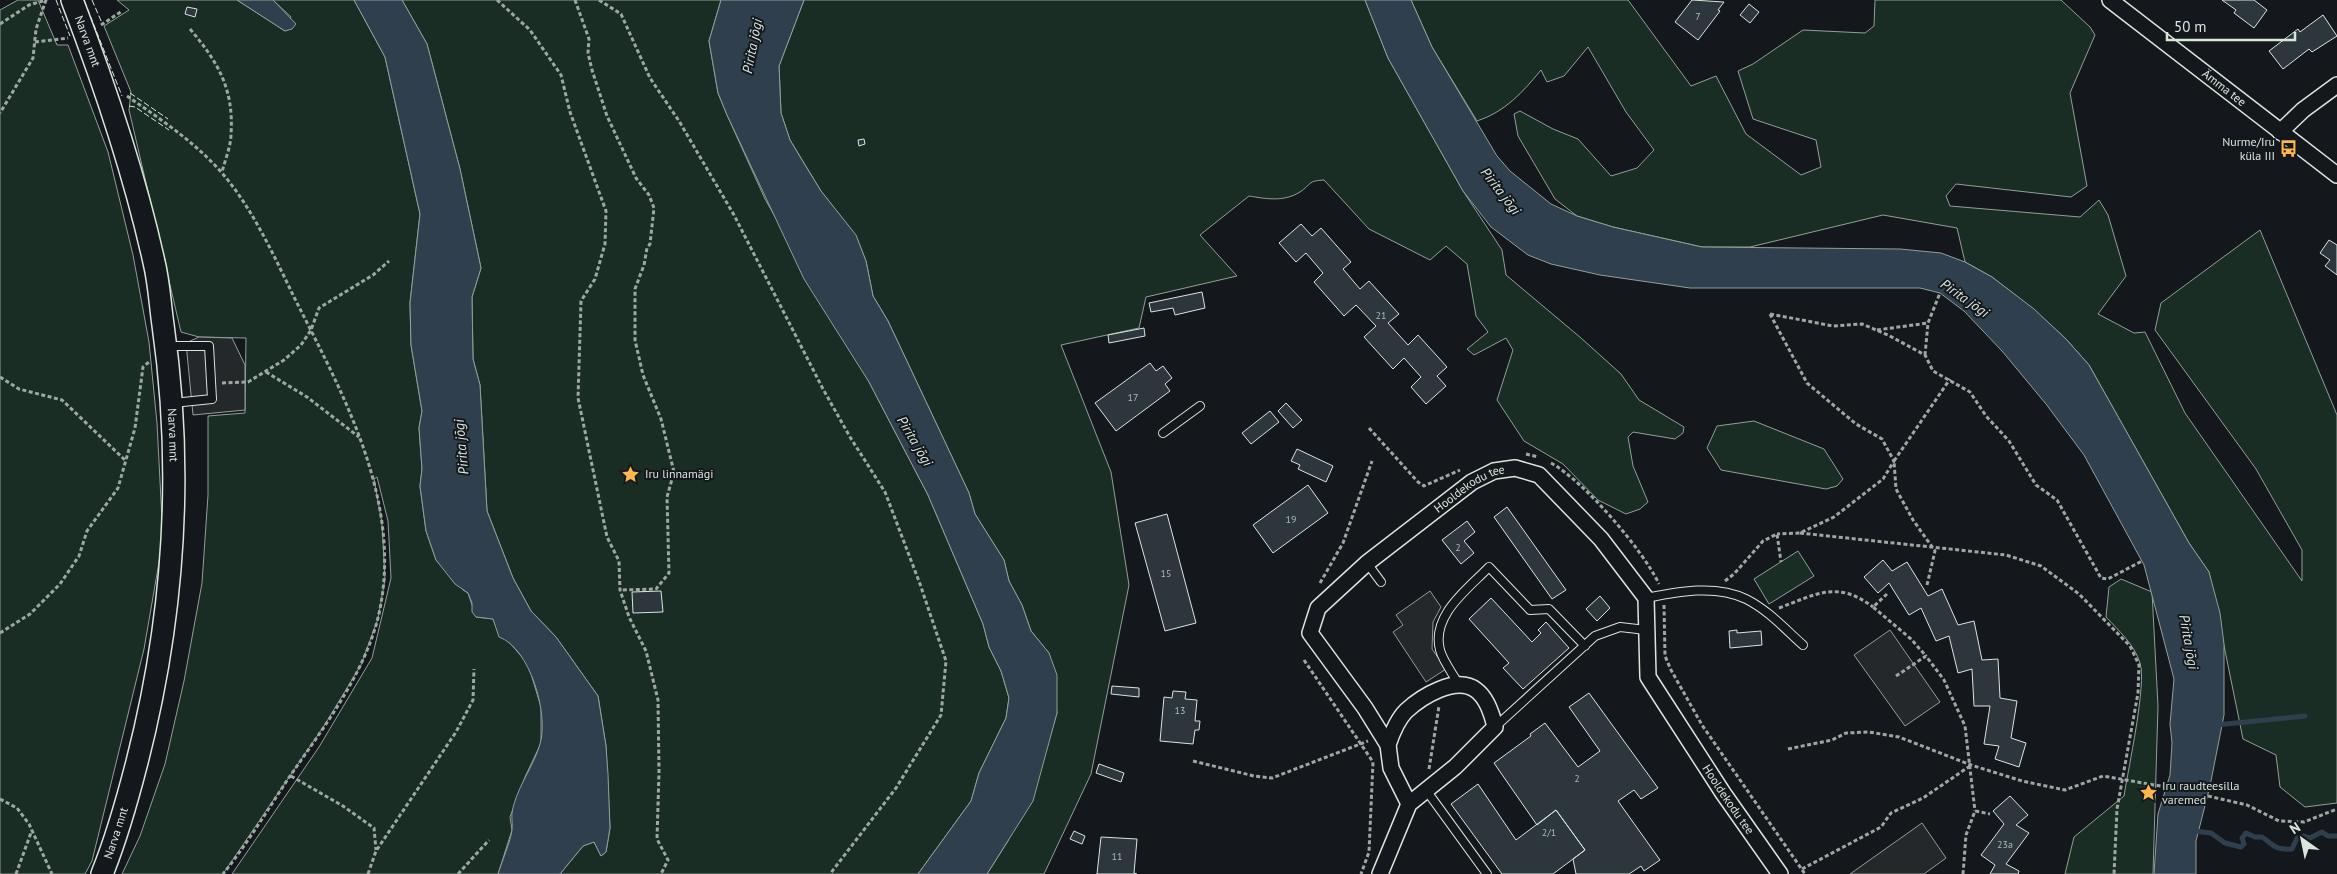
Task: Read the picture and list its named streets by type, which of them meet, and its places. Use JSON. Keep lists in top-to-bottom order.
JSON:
{
  "streets": {
    "main road": ["Narva mnt"],
    "street": ["Ämma tee", "Hooldekodu tee"]
  },
  "water": ["Pirita jõgi"],
  "places": {
    "bus stop": ["Nurme/Iru küla III"],
    "place": ["Iru linnamägi", "Iru raudteesilla varemed"]
  },
  "house_numbers": [
    "7",
    "21",
    "17",
    "19",
    "2",
    "15",
    "13",
    "2",
    "2/1",
    "23a",
    "11"
  ],
  "scale_bar": "50 m",
  "north": "top left"
}
